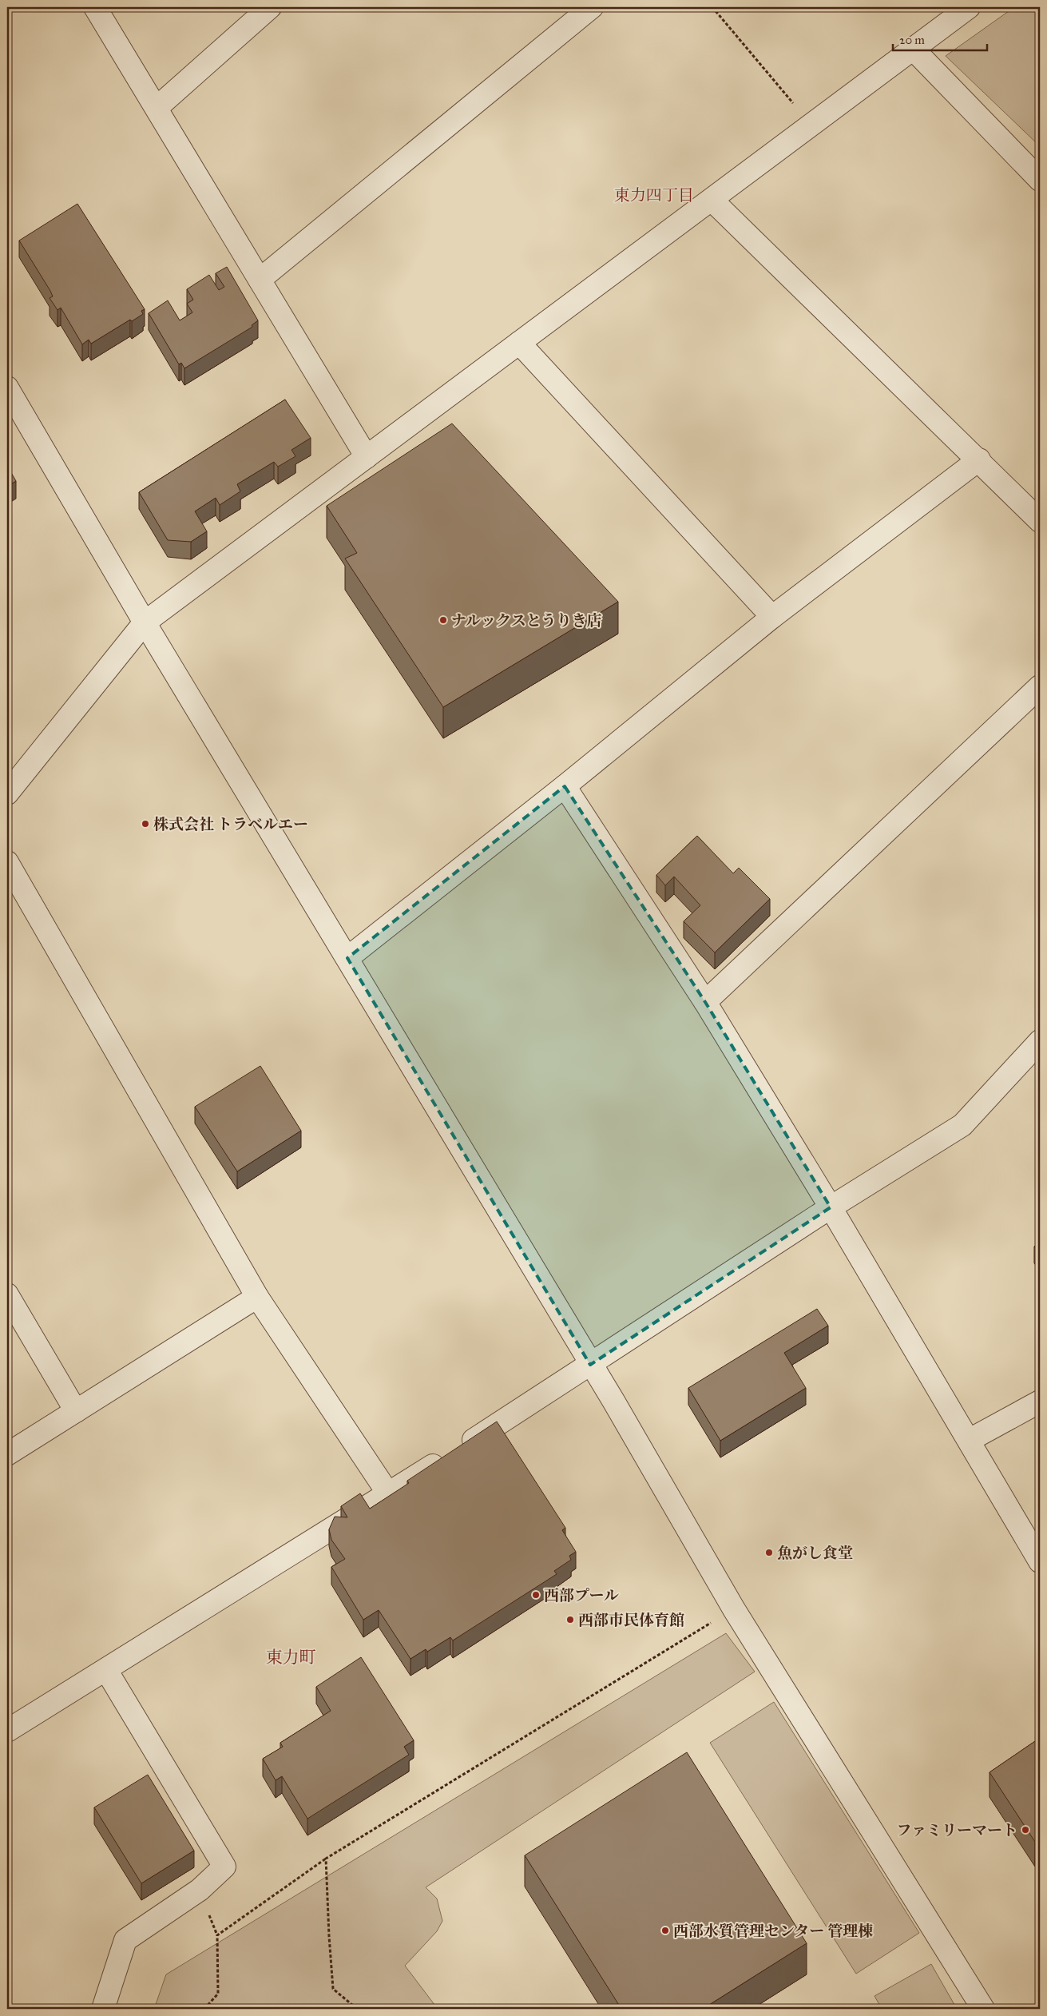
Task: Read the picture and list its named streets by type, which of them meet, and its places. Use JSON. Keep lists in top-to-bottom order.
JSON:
{
  "districts": ["東力四丁目", "東力町"],
  "places": [
    "ナルックスとうりき店",
    "株式会社 トラベルエー",
    "魚がし食堂",
    "西部プール",
    "西部市民体育館",
    "ファミリーマート",
    "西部水質管理センター 管理棟"
  ],
  "scale_bar": "20 m"
}
